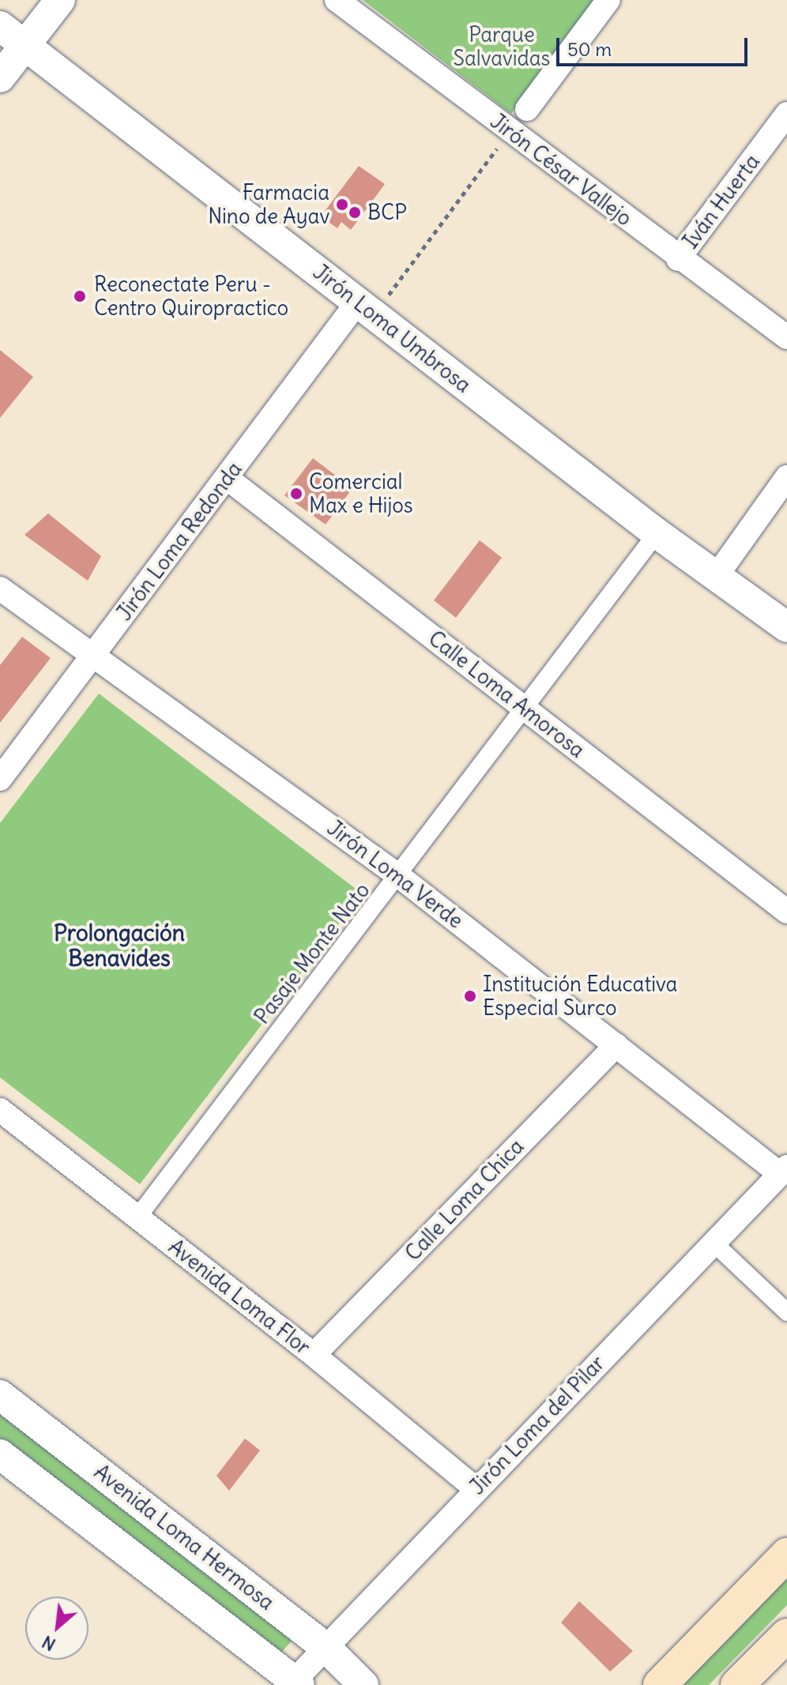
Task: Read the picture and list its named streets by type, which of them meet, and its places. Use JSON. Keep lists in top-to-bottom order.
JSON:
{
  "streets": {
    "street": [
      "Jirón César Vallejo",
      "Iván Huerta",
      "Jirón Loma Umbrosa",
      "Jirón Loma Redonda",
      "Calle Loma Amorosa",
      "Jirón Loma Verde",
      "Pasaje Monte Nato",
      "Calle Loma Chica",
      "Avenida Loma Flor",
      "Jirón Loma del Pilar",
      "Avenida Loma Hermosa"
    ]
  },
  "crossings": [
    ["Jirón César Vallejo", "Iván Huerta"],
    ["Jirón Loma Umbrosa", "Jirón Loma Redonda"],
    ["Jirón Loma Umbrosa", "Pasaje Monte Nato"],
    ["Jirón Loma Redonda", "Calle Loma Amorosa"],
    ["Jirón Loma Redonda", "Jirón Loma Verde"],
    ["Calle Loma Amorosa", "Pasaje Monte Nato"],
    ["Jirón Loma Verde", "Pasaje Monte Nato"],
    ["Jirón Loma Verde", "Calle Loma Chica"],
    ["Jirón Loma Verde", "Jirón Loma del Pilar"],
    ["Pasaje Monte Nato", "Avenida Loma Flor"],
    ["Calle Loma Chica", "Avenida Loma Flor"],
    ["Avenida Loma Flor", "Jirón Loma del Pilar"],
    ["Jirón Loma del Pilar", "Avenida Loma Hermosa"]
  ],
  "districts": ["Prolongación Benavides"],
  "parks": ["Parque Salvavidas"],
  "places": [
    "Farmacia Nino de Ayav",
    "BCP",
    "Reconectate Peru - Centro Quiropractico",
    "Comercial Max e Hijos",
    "Institución Educativa Especial Surco"
  ],
  "scale_bar": "50 m",
  "north": "bottom left"
}
